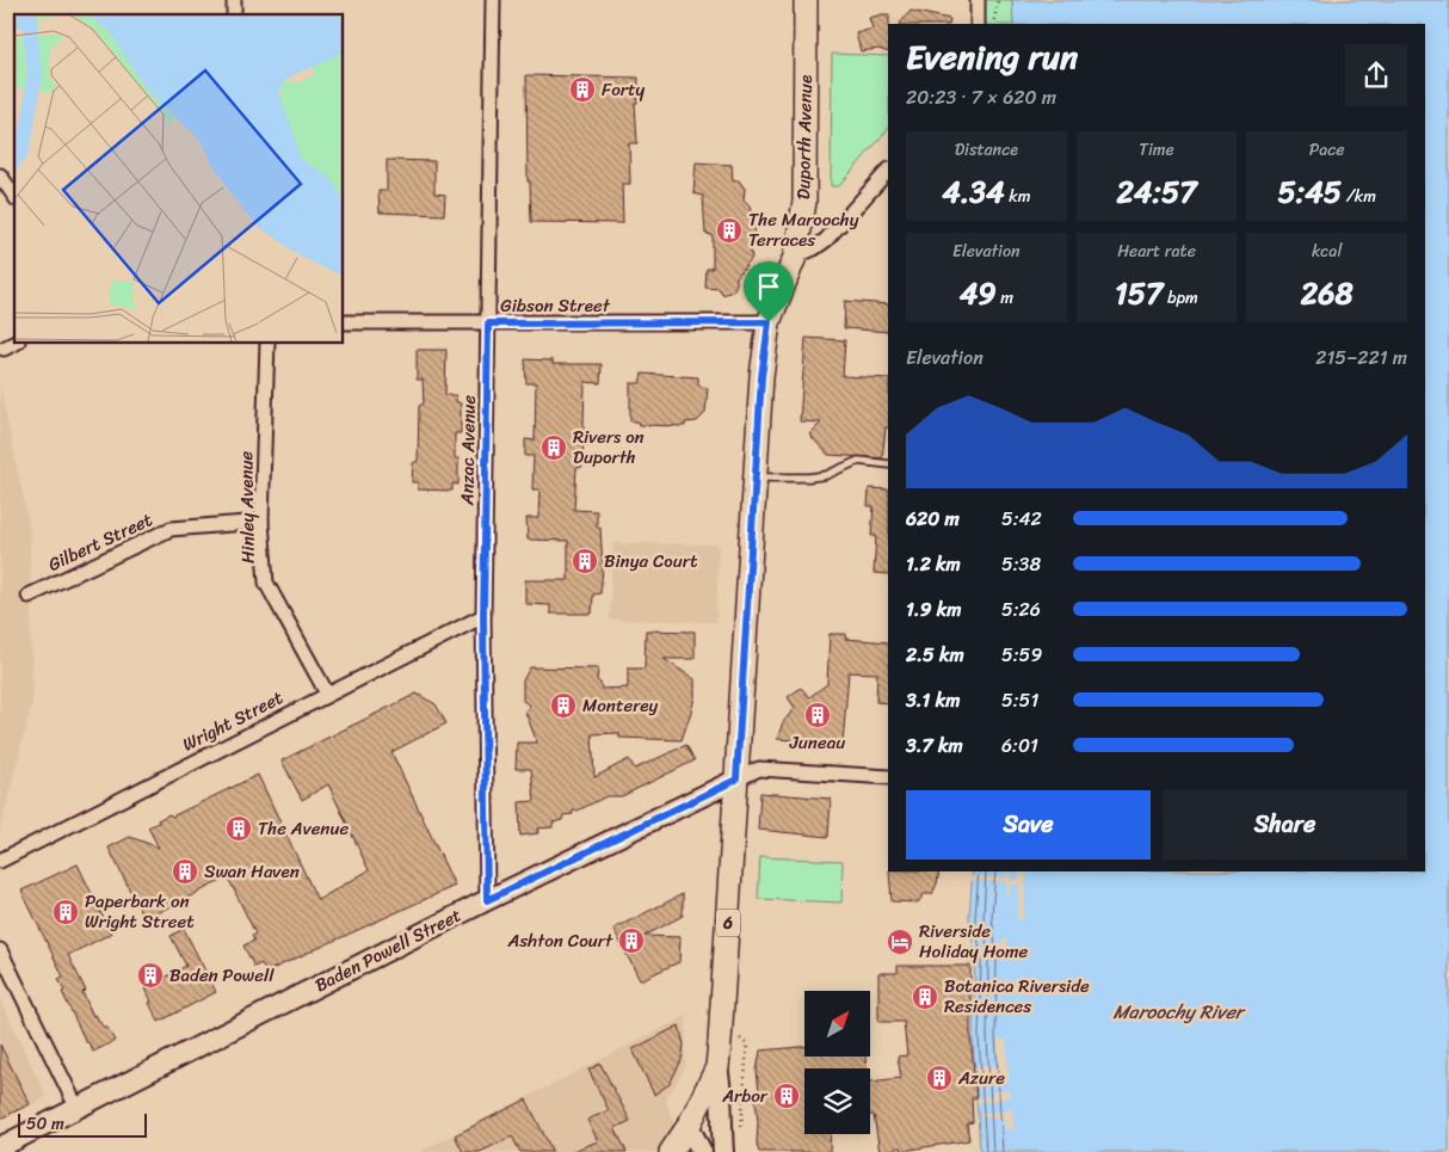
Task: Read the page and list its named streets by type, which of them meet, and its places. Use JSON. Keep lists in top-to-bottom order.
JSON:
{
  "streets": {
    "main road": ["Duporth Avenue", "6"],
    "street": [
      "Gibson Street",
      "Anzac Avenue",
      "Hinley Avenue",
      "Gilbert Street",
      "Wright Street",
      "Baden Powell Street"
    ]
  },
  "crossings": [
    ["Duporth Avenue", "Gibson Street"],
    ["Duporth Avenue", "6"],
    ["Duporth Avenue", "Baden Powell Street"],
    ["Gibson Street", "Anzac Avenue"],
    ["Anzac Avenue", "Wright Street"],
    ["Anzac Avenue", "Baden Powell Street"],
    ["Hinley Avenue", "Gilbert Street"],
    ["Hinley Avenue", "Wright Street"]
  ],
  "water": ["Maroochy River"],
  "places": {
    "building": [
      "Forty",
      "The Maroochy Terraces",
      "Rivers on Duporth",
      "Binya Court",
      "Monterey",
      "Juneau",
      "The Avenue",
      "Swan Haven",
      "Paperbark on Wright Street",
      "Ashton Court",
      "Baden Powell",
      "Botanica Riverside Residences",
      "Azure",
      "Arbor"
    ],
    "hotel": ["Riverside Holiday Home"]
  },
  "scale_bar": "50 m",
  "north": "top right",
  "page": {
    "heading": ["Evening run", "20:23 · 7 × 620 m"],
    "stats": [
      ["Distance", "4.34 km"],
      ["Time", "24:57"],
      ["Pace", "5:45 /km"],
      ["Elevation", "49 m"],
      ["Heart rate", "157 bpm"],
      ["kcal", "268"]
    ],
    "chart": ["Elevation", "215–221 m"],
    "list": [
      {
        "name": "620 m",
        "note": "5:42"
      },
      {
        "name": "1.2 km",
        "note": "5:38"
      },
      {
        "name": "1.9 km",
        "note": "5:26"
      },
      {
        "name": "2.5 km",
        "note": "5:59"
      },
      {
        "name": "3.1 km",
        "note": "5:51"
      },
      {
        "name": "3.7 km",
        "note": "6:01"
      }
    ],
    "buttons": ["Save", "Share"],
    "scale": "50 m"
  }
}
